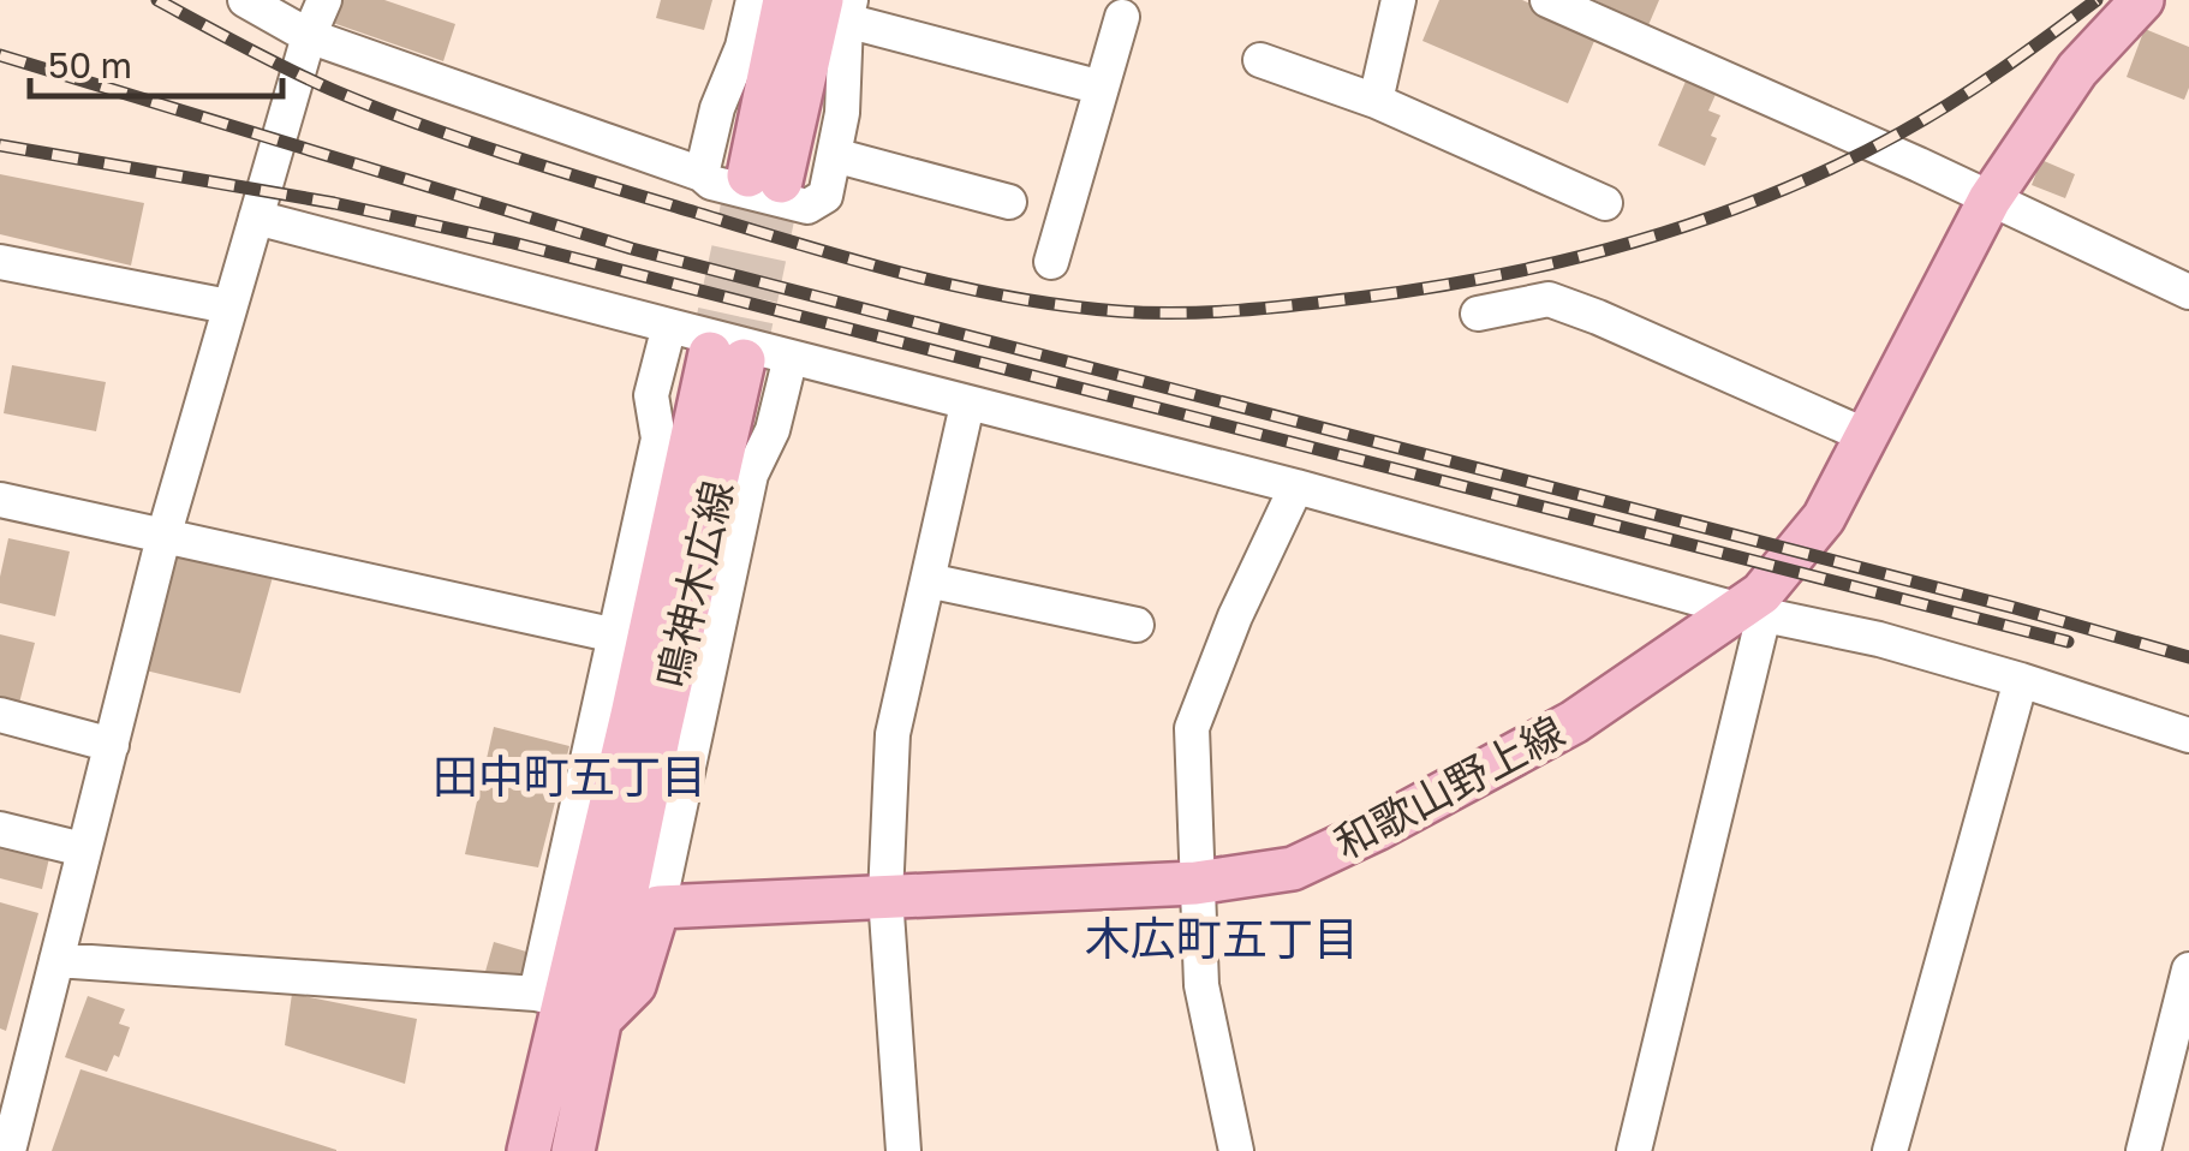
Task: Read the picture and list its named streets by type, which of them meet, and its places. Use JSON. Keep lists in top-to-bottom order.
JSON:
{
  "streets": {
    "main road": ["鳴神木広線", "和歌山野上線"]
  },
  "districts": ["田中町五丁目", "木広町五丁目"],
  "scale_bar": "50 m"
}
